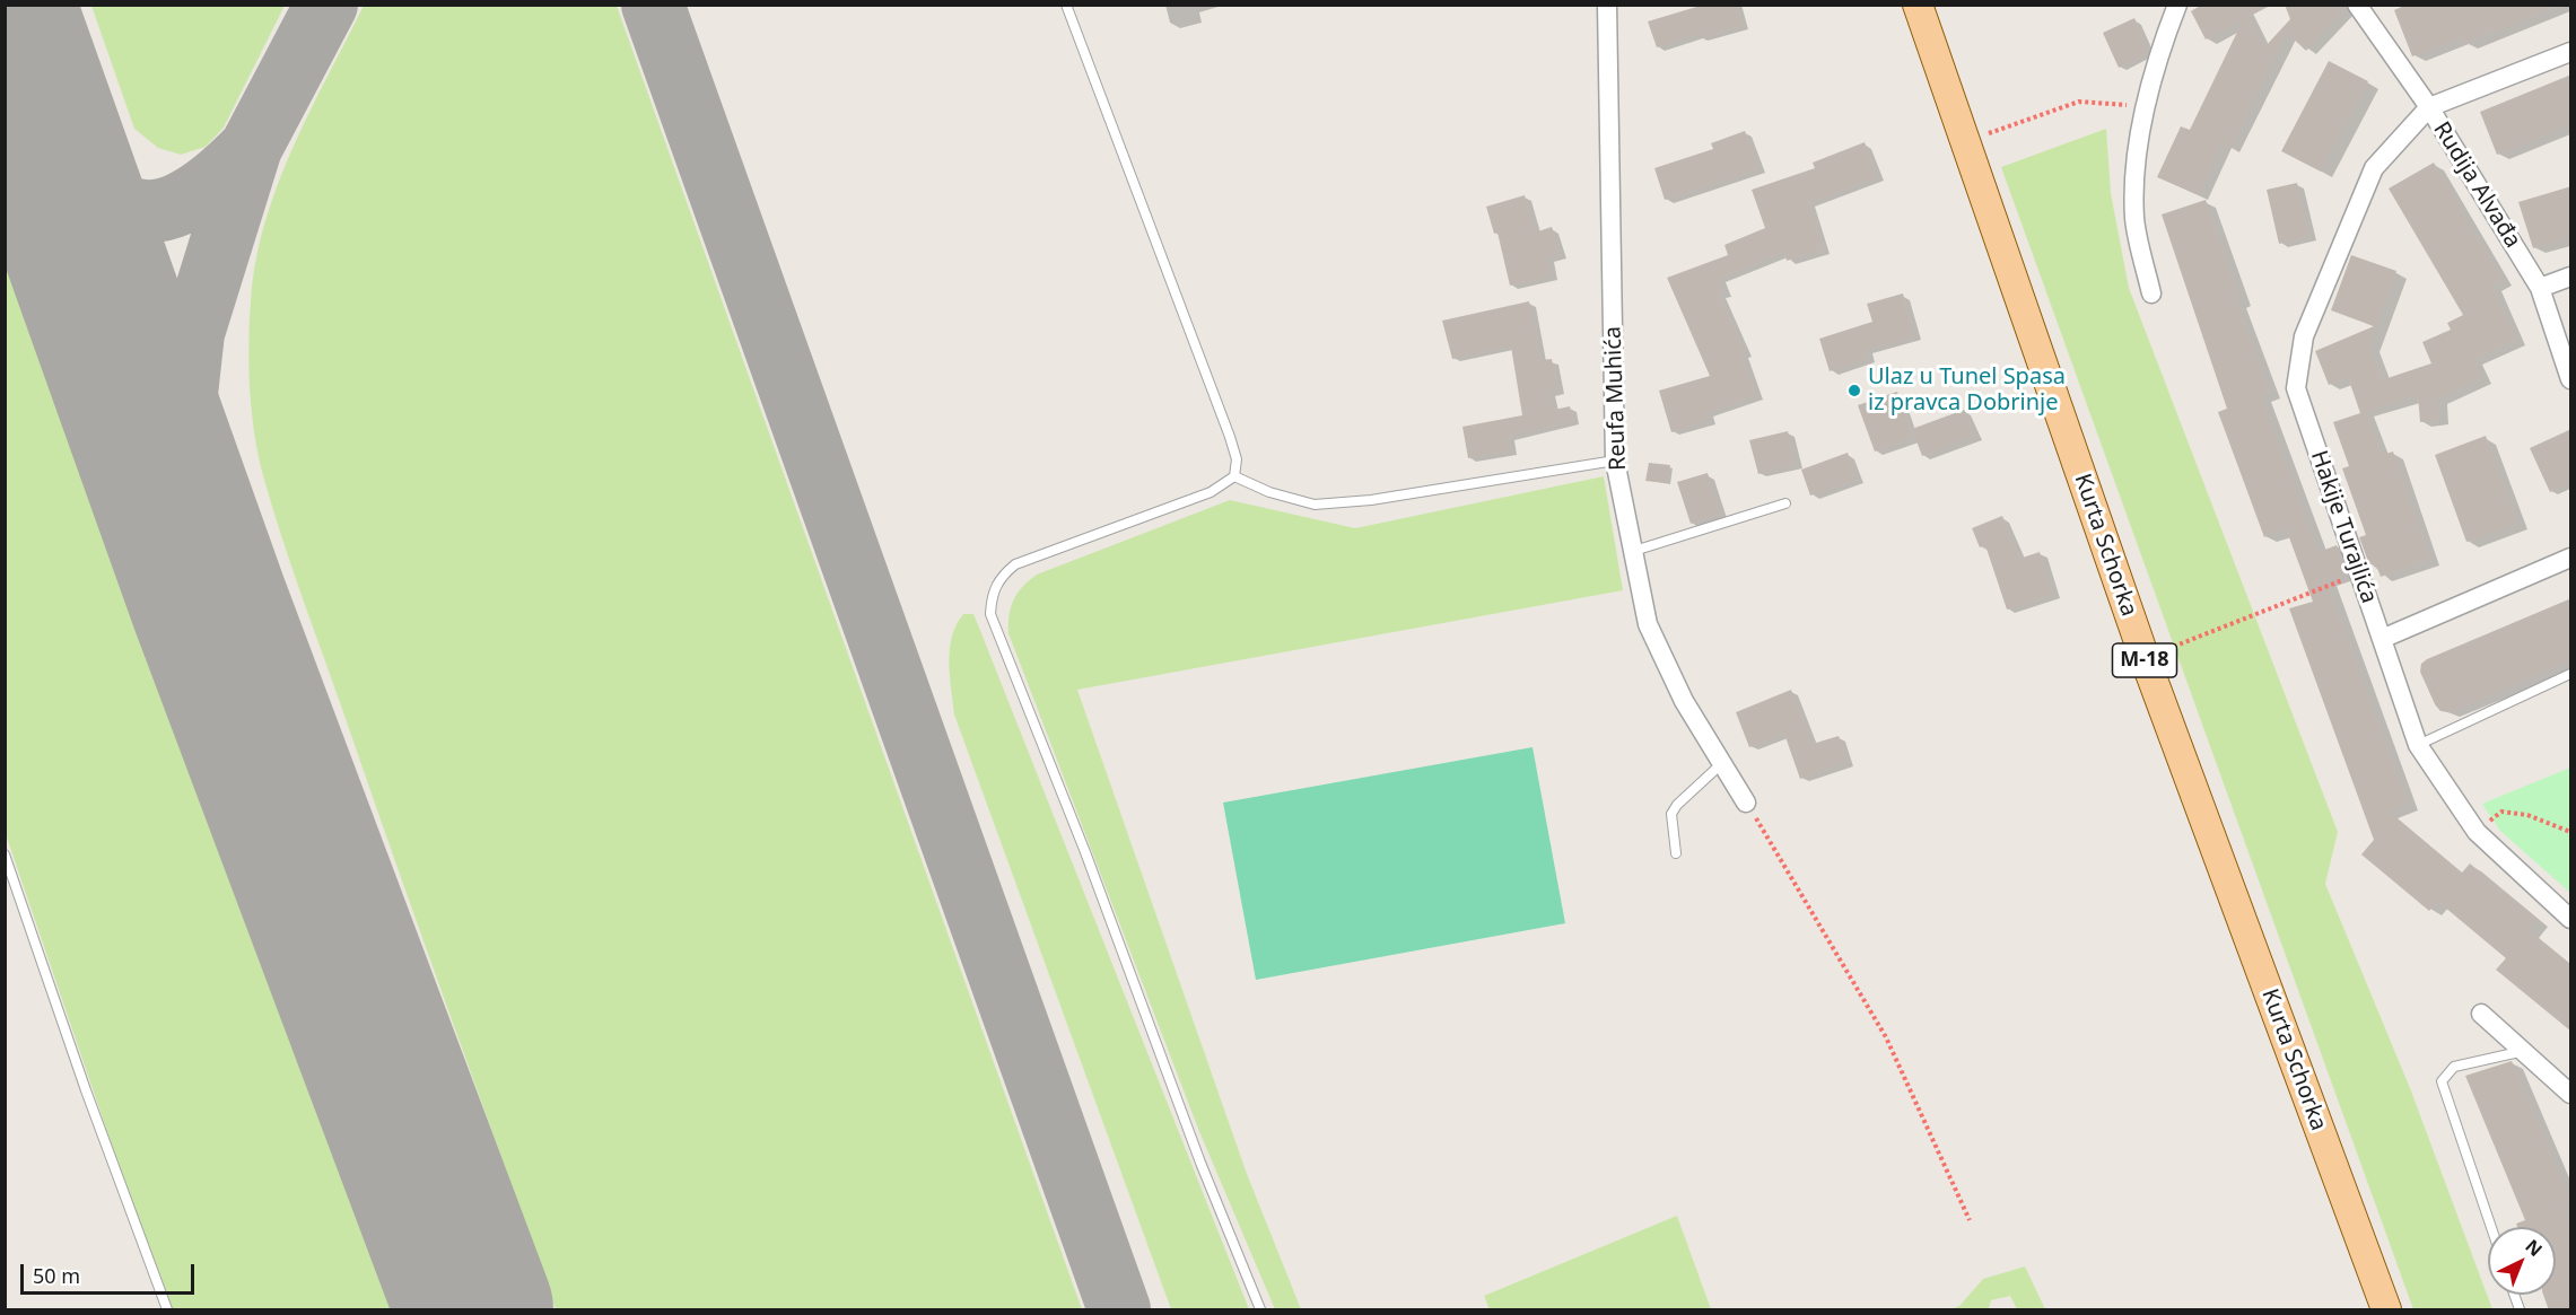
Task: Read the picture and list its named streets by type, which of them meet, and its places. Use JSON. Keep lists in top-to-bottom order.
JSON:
{
  "streets": {
    "main road": ["Kurta Schorka", "M-18"],
    "street": ["Rudija Alvađa", "Reufa Muhića", "Hakije Turajlića"]
  },
  "crossings": [
    ["Rudija Alvađa", "Hakije Turajlića"]
  ],
  "places": ["Ulaz u Tunel Spasa iz pravca Dobrinje"],
  "scale_bar": "50 m",
  "north": "top right"
}
